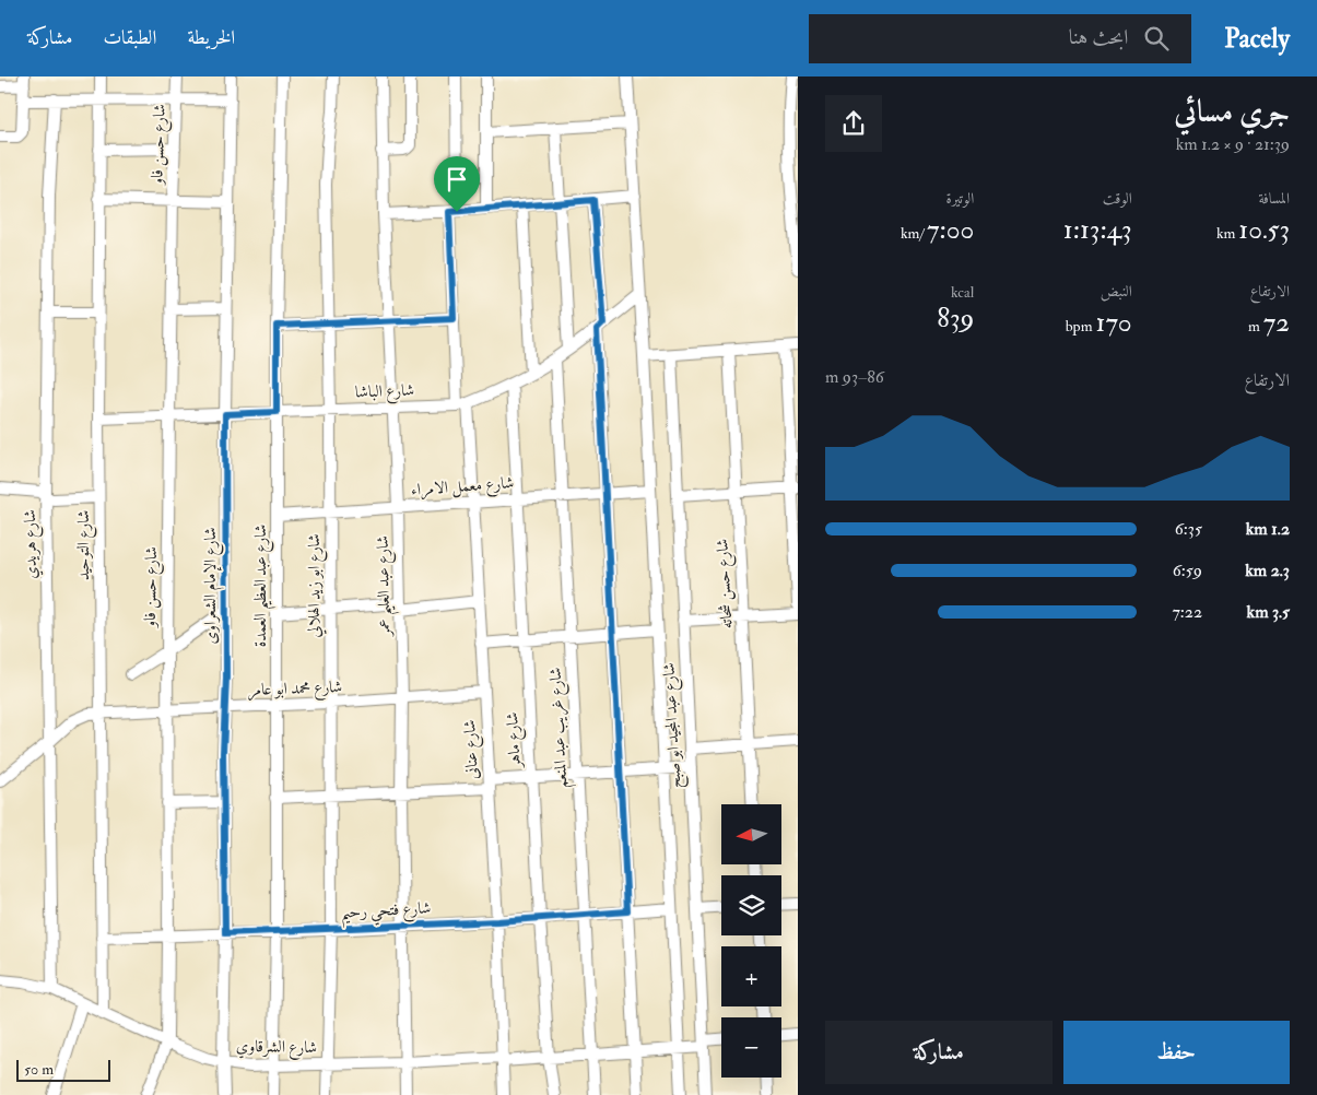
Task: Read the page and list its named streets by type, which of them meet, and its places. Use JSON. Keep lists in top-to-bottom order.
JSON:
{
  "streets": {
    "street": [
      "شارع حسن فاو",
      "شارع الباشا",
      "شارع معمل الامراء",
      "شارع هريدي",
      "شارع التوحيد",
      "شارع حسن شحاته",
      "شارع الإمام الشعراوى",
      "شارع عبد العظيم العمدة",
      "شارع ابو زيد الهلالي",
      "شارع عبد العليم عمر",
      "شارع محمد ابو عامر",
      "شارع عبد المجيد ابو صبح",
      "شارع غريب عبد المنعم",
      "شارع ماهر",
      "شارع عنانى",
      "شارع فتحي رحيم",
      "شارع الشرقاوي"
    ]
  },
  "crossings": [
    ["شارع حسن فاو", "شارع الباشا"],
    ["شارع حسن فاو", "شارع محمد ابو عامر"],
    ["شارع حسن فاو", "شارع فتحي رحيم"],
    ["شارع حسن فاو", "شارع الشرقاوي"],
    ["شارع الباشا", "شارع التوحيد"],
    ["شارع الباشا", "شارع الإمام الشعراوى"],
    ["شارع الباشا", "شارع عبد العظيم العمدة"],
    ["شارع الباشا", "شارع ابو زيد الهلالي"],
    ["شارع الباشا", "شارع عبد العليم عمر"],
    ["شارع الباشا", "شارع عبد المجيد ابو صبح"],
    ["شارع الباشا", "شارع غريب عبد المنعم"],
    ["شارع الباشا", "شارع ماهر"],
    ["شارع الباشا", "شارع عنانى"],
    ["شارع معمل الامراء", "شارع عبد العظيم العمدة"],
    ["شارع معمل الامراء", "شارع ابو زيد الهلالي"],
    ["شارع معمل الامراء", "شارع عبد العليم عمر"],
    ["شارع معمل الامراء", "شارع عبد المجيد ابو صبح"],
    ["شارع معمل الامراء", "شارع غريب عبد المنعم"],
    ["شارع معمل الامراء", "شارع ماهر"],
    ["شارع معمل الامراء", "شارع عنانى"],
    ["شارع هريدي", "شارع محمد ابو عامر"],
    ["شارع هريدي", "شارع الشرقاوي"],
    ["شارع التوحيد", "شارع محمد ابو عامر"],
    ["شارع التوحيد", "شارع فتحي رحيم"],
    ["شارع التوحيد", "شارع الشرقاوي"],
    ["شارع الإمام الشعراوى", "شارع محمد ابو عامر"],
    ["شارع الإمام الشعراوى", "شارع فتحي رحيم"],
    ["شارع الإمام الشعراوى", "شارع الشرقاوي"],
    ["شارع عبد العظيم العمدة", "شارع محمد ابو عامر"],
    ["شارع عبد العظيم العمدة", "شارع فتحي رحيم"],
    ["شارع عبد العظيم العمدة", "شارع الشرقاوي"],
    ["شارع ابو زيد الهلالي", "شارع محمد ابو عامر"],
    ["شارع ابو زيد الهلالي", "شارع فتحي رحيم"],
    ["شارع ابو زيد الهلالي", "شارع الشرقاوي"],
    ["شارع عبد العليم عمر", "شارع محمد ابو عامر"],
    ["شارع عبد العليم عمر", "شارع فتحي رحيم"],
    ["شارع عبد العليم عمر", "شارع الشرقاوي"],
    ["شارع محمد ابو عامر", "شارع عنانى"],
    ["شارع عبد المجيد ابو صبح", "شارع فتحي رحيم"],
    ["شارع عبد المجيد ابو صبح", "شارع الشرقاوي"],
    ["شارع غريب عبد المنعم", "شارع فتحي رحيم"],
    ["شارع غريب عبد المنعم", "شارع الشرقاوي"],
    ["شارع ماهر", "شارع فتحي رحيم"],
    ["شارع ماهر", "شارع الشرقاوي"],
    ["شارع عنانى", "شارع فتحي رحيم"],
    ["شارع عنانى", "شارع الشرقاوي"]
  ],
  "scale_bar": "50 m",
  "north": "left",
  "page": {
    "header": "Pacely",
    "search": "ابحث هنا",
    "nav": ["الخريطة", "الطبقات", "مشاركة"],
    "heading": ["جري مسائي", "21:39 · 9 × 1.2 km"],
    "stats": [
      ["المسافة", "10.53 km"],
      ["الوقت", "1:13:43"],
      ["الوتيرة", "7:00 /km"],
      ["الارتفاع", "72 m"],
      ["النبض", "170 bpm"],
      ["kcal", "839"]
    ],
    "chart": ["الارتفاع", "86–93 m"],
    "list": [
      {
        "name": "1.2 km",
        "note": "6:35"
      },
      {
        "name": "2.3 km",
        "note": "6:59"
      },
      {
        "name": "3.5 km",
        "note": "7:22"
      }
    ],
    "map_buttons": ["+", "−"],
    "buttons": ["حفظ", "مشاركة"],
    "scale": "50 m"
  }
}
